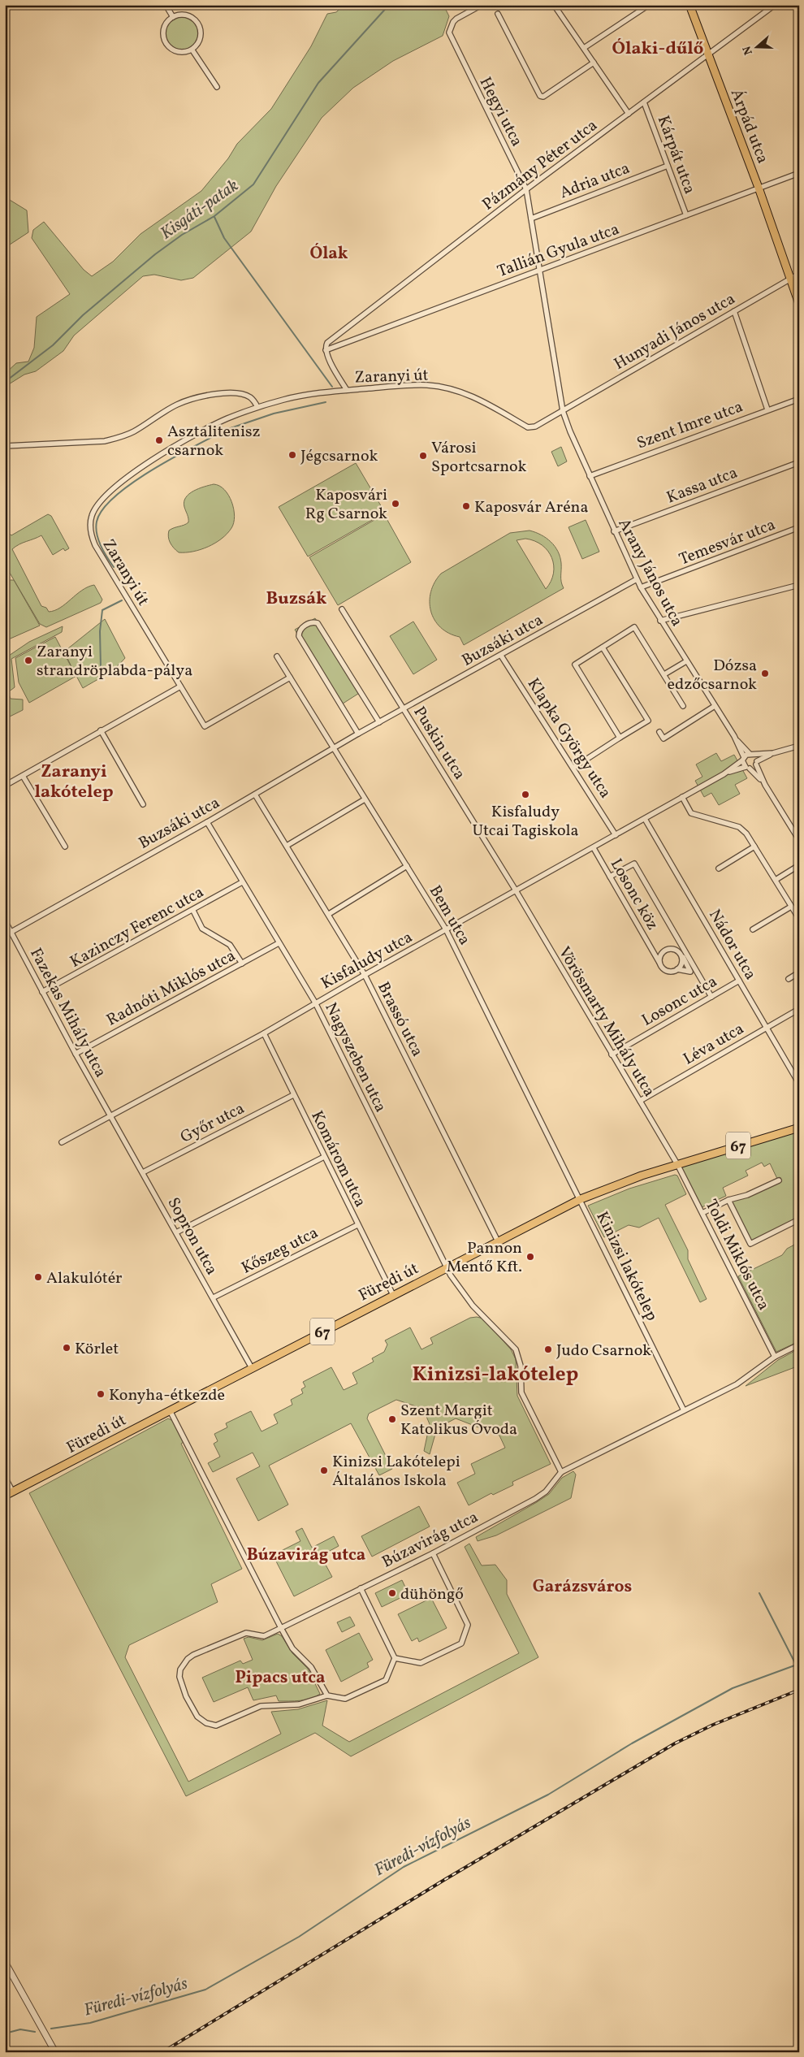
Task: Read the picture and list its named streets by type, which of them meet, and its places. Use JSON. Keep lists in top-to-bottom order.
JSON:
{
  "streets": {
    "main road": ["Árpád utca", "67", "Füredi út"],
    "street": [
      "Hegyi utca",
      "Kárpát utca",
      "Pázmány Péter utca",
      "Adria utca",
      "Tallián Gyula utca",
      "Hunyadi János utca",
      "Zaranyi út",
      "Szent Imre utca",
      "Kassa utca",
      "Temesvár utca",
      "Arany János utca",
      "Buzsáki utca",
      "Klapka György utca",
      "Puskin utca",
      "Losonc köz",
      "Bem utca",
      "Kazinczy Ferenc utca",
      "Nádor utca",
      "Kisfaludy utca",
      "Radnóti Miklós utca",
      "Losonc utca",
      "Fazekas Mihály utca",
      "Brassó utca",
      "Vörösmarty Mihály utca",
      "Léva utca",
      "Nagyszeben utca",
      "Győr utca",
      "Komárom utca",
      "Sopron utca",
      "Kőszeg utca",
      "Toldi Miklós utca",
      "Kinizsi lakótelep",
      "Búzavirág utca"
    ]
  },
  "crossings": [
    ["Hegyi utca", "Pázmány Péter utca"],
    ["Hegyi utca", "Adria utca"],
    ["Hegyi utca", "Tallián Gyula utca"],
    ["Hegyi utca", "Hunyadi János utca"],
    ["Hegyi utca", "Zaranyi út"],
    ["Hegyi utca", "Arany János utca"],
    ["Árpád utca", "Pázmány Péter utca"],
    ["Árpád utca", "Tallián Gyula utca"],
    ["Árpád utca", "Hunyadi János utca"],
    ["Kárpát utca", "Pázmány Péter utca"],
    ["Kárpát utca", "Adria utca"],
    ["Kárpát utca", "Tallián Gyula utca"],
    ["Pázmány Péter utca", "Tallián Gyula utca"],
    ["Hunyadi János utca", "Zaranyi út"],
    ["Hunyadi János utca", "Arany János utca"],
    ["Zaranyi út", "Arany János utca"],
    ["Zaranyi út", "Bem utca"],
    ["Szent Imre utca", "Arany János utca"],
    ["Kassa utca", "Arany János utca"],
    ["Temesvár utca", "Arany János utca"],
    ["Arany János utca", "Buzsáki utca"],
    ["Buzsáki utca", "Klapka György utca"],
    ["Buzsáki utca", "Puskin utca"],
    ["Buzsáki utca", "Bem utca"],
    ["Buzsáki utca", "Fazekas Mihály utca"],
    ["Buzsáki utca", "Brassó utca"],
    ["Buzsáki utca", "Nagyszeben utca"],
    ["Klapka György utca", "Kisfaludy utca"],
    ["Puskin utca", "Kisfaludy utca"],
    ["Puskin utca", "Vörösmarty Mihály utca"],
    ["Losonc köz", "Kisfaludy utca"],
    ["Bem utca", "Kisfaludy utca"],
    ["Bem utca", "Kinizsi lakótelep"],
    ["Bem utca", "Füredi út"],
    ["Kazinczy Ferenc utca", "Fazekas Mihály utca"],
    ["Kazinczy Ferenc utca", "Nagyszeben utca"],
    ["Nádor utca", "Kisfaludy utca"],
    ["Nádor utca", "Losonc utca"],
    ["Nádor utca", "Léva utca"],
    ["Kisfaludy utca", "Fazekas Mihály utca"],
    ["Kisfaludy utca", "Brassó utca"],
    ["Kisfaludy utca", "Vörösmarty Mihály utca"],
    ["Kisfaludy utca", "Nagyszeben utca"],
    ["Kisfaludy utca", "Komárom utca"],
    ["Kisfaludy utca", "Sopron utca"],
    ["Radnóti Miklós utca", "Fazekas Mihály utca"],
    ["Radnóti Miklós utca", "Nagyszeben utca"],
    ["Losonc utca", "Vörösmarty Mihály utca"],
    ["Fazekas Mihály utca", "Sopron utca"],
    ["Brassó utca", "Füredi út"],
    ["Vörösmarty Mihály utca", "Léva utca"],
    ["Vörösmarty Mihály utca", "Toldi Miklós utca"],
    ["Vörösmarty Mihály utca", "Füredi út"],
    ["Nagyszeben utca", "Füredi út"],
    ["Győr utca", "Komárom utca"],
    ["Győr utca", "Sopron utca"],
    ["Komárom utca", "Kőszeg utca"],
    ["Komárom utca", "Füredi út"],
    ["Sopron utca", "Kőszeg utca"],
    ["Sopron utca", "Füredi út"],
    ["Toldi Miklós utca", "Füredi út"],
    ["Kinizsi lakótelep", "Füredi út"]
  ],
  "districts": [
    "Ólaki-dűlő",
    "Ólak",
    "Buzsák",
    "Zaranyi lakótelep",
    "Kinizsi-lakótelep",
    "Búzavirág utca",
    "Garázsváros",
    "Pipacs utca"
  ],
  "water": ["Kisgáti-patak", "Füredi-vízfolyás"],
  "places": [
    "Asztalitenisz csarnok",
    "Jégcsarnok",
    "Városi Sportcsarnok",
    "Kaposvári Rg Csarnok",
    "Kaposvár Aréna",
    "Zaranyi strandröplabda-pálya",
    "Dózsa edzőcsarnok",
    "Kisfaludy Utcai Tagiskola",
    "Pannon Mentő Kft.",
    "Alakulótér",
    "Körlet",
    "Judo Csarnok",
    "Konyha-étkezde",
    "Szent Margit Katolikus Óvoda",
    "Kinizsi Lakótelepi Általános Iskola",
    "dühöngő"
  ],
  "north": "left"
}
